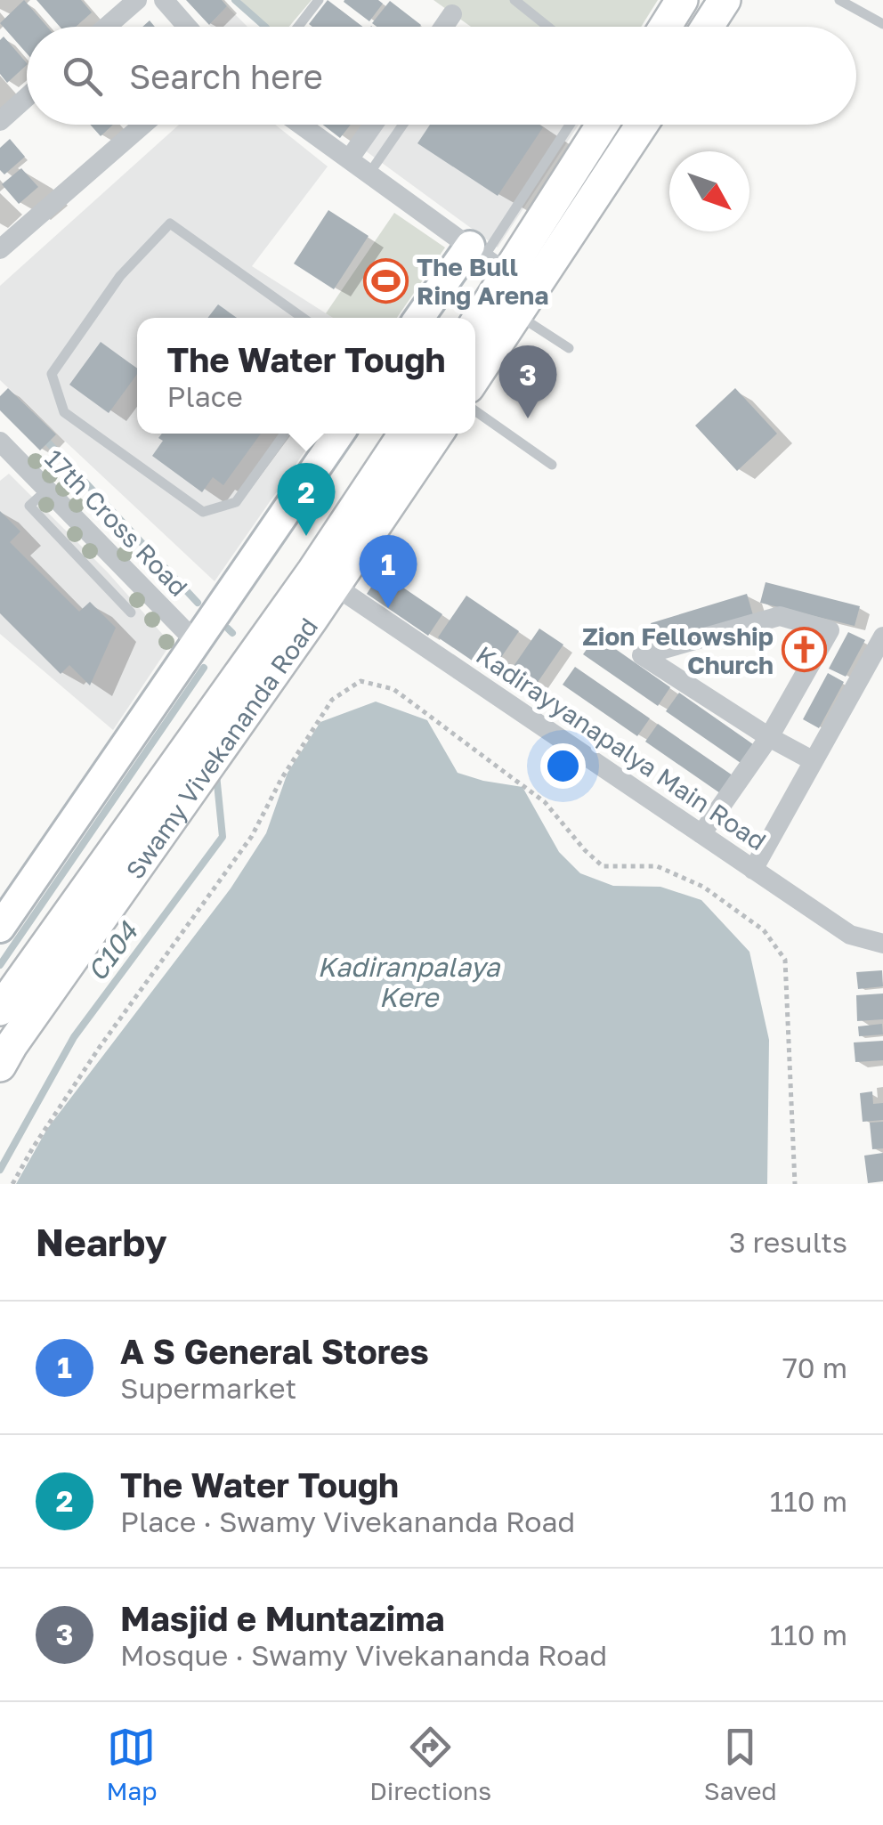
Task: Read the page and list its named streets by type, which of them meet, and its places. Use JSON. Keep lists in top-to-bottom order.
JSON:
{
  "streets": {
    "main road": ["Swamy Vivekananda Road"],
    "street": ["17th Cross Road", "Kadirayyanapalya Main Road"]
  },
  "crossings": [
    ["Swamy Vivekananda Road", "Kadirayyanapalya Main Road"]
  ],
  "water": ["C104", "Kadiranpalaya Kere"],
  "places": {
    "sports": ["The Bull Ring Arena"],
    "church": ["Zion Fellowship Church"]
  },
  "north": "bottom right",
  "page": {
    "search": "Search here",
    "popup": ["The Water Tough", "Place"],
    "pins": ["3", "2", "1"],
    "heading": ["Nearby", "3 results"],
    "list": [
      {
        "mark": "1",
        "name": "A S General Stores",
        "note": "Supermarket",
        "value": "70 m"
      },
      {
        "mark": "2",
        "name": "The Water Tough",
        "note": "Place · Swamy Vivekananda Road",
        "value": "110 m"
      },
      {
        "mark": "3",
        "name": "Masjid e Muntazima",
        "note": "Mosque · Swamy Vivekananda Road",
        "value": "110 m"
      }
    ],
    "nav": ["Map", "Directions", "Saved"]
  }
}
